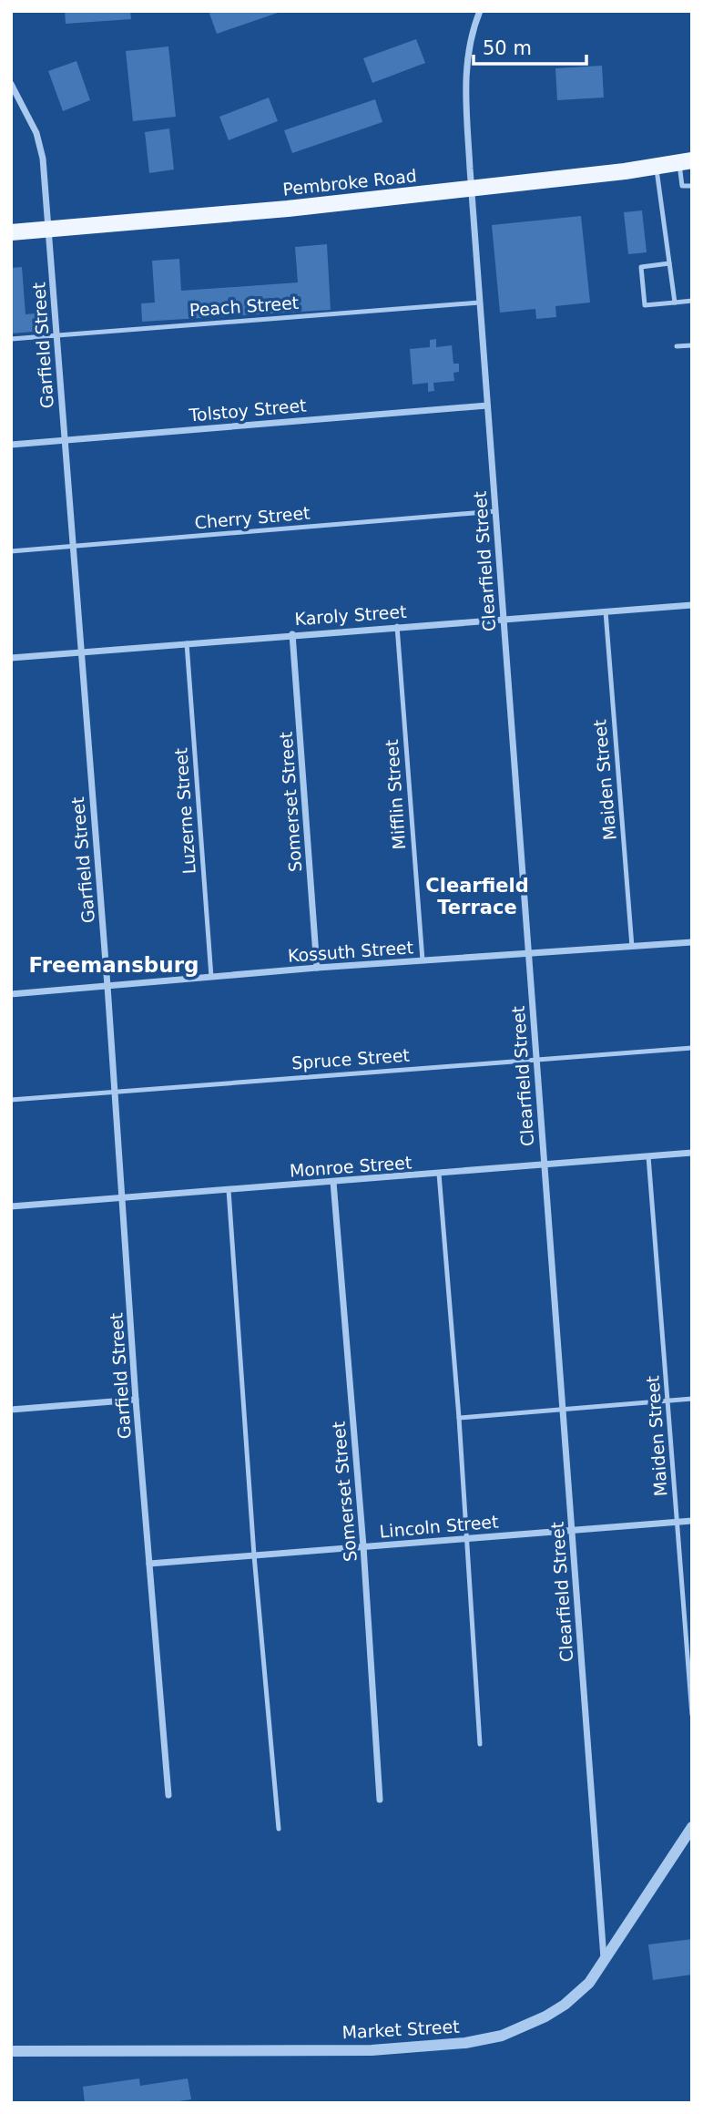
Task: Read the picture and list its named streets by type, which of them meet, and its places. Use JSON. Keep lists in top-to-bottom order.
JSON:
{
  "streets": {
    "main road": ["Pembroke Road"],
    "street": [
      "Garfield Street",
      "Tolstoy Street",
      "Clearfield Street",
      "Karoly Street",
      "Somerset Street",
      "Kossuth Street",
      "Monroe Street",
      "Lincoln Street",
      "Market Street"
    ],
    "lane": [
      "Peach Street",
      "Cherry Street",
      "Maiden Street",
      "Mifflin Street",
      "Luzerne Street",
      "Spruce Street"
    ]
  },
  "crossings": [
    ["Pembroke Road", "Garfield Street"],
    ["Pembroke Road", "Clearfield Street"],
    ["Peach Street", "Garfield Street"],
    ["Peach Street", "Clearfield Street"],
    ["Garfield Street", "Tolstoy Street"],
    ["Garfield Street", "Cherry Street"],
    ["Garfield Street", "Karoly Street"],
    ["Garfield Street", "Kossuth Street"],
    ["Garfield Street", "Spruce Street"],
    ["Garfield Street", "Monroe Street"],
    ["Garfield Street", "Lincoln Street"],
    ["Tolstoy Street", "Clearfield Street"],
    ["Cherry Street", "Clearfield Street"],
    ["Clearfield Street", "Karoly Street"],
    ["Clearfield Street", "Kossuth Street"],
    ["Clearfield Street", "Spruce Street"],
    ["Clearfield Street", "Monroe Street"],
    ["Clearfield Street", "Lincoln Street"],
    ["Clearfield Street", "Market Street"],
    ["Karoly Street", "Maiden Street"],
    ["Karoly Street", "Mifflin Street"],
    ["Karoly Street", "Somerset Street"],
    ["Karoly Street", "Luzerne Street"],
    ["Maiden Street", "Kossuth Street"],
    ["Maiden Street", "Monroe Street"],
    ["Maiden Street", "Lincoln Street"],
    ["Mifflin Street", "Kossuth Street"],
    ["Somerset Street", "Kossuth Street"],
    ["Somerset Street", "Monroe Street"],
    ["Somerset Street", "Lincoln Street"],
    ["Luzerne Street", "Kossuth Street"]
  ],
  "districts": ["Clearfield Terrace", "Freemansburg"],
  "scale_bar": "50 m"
}
